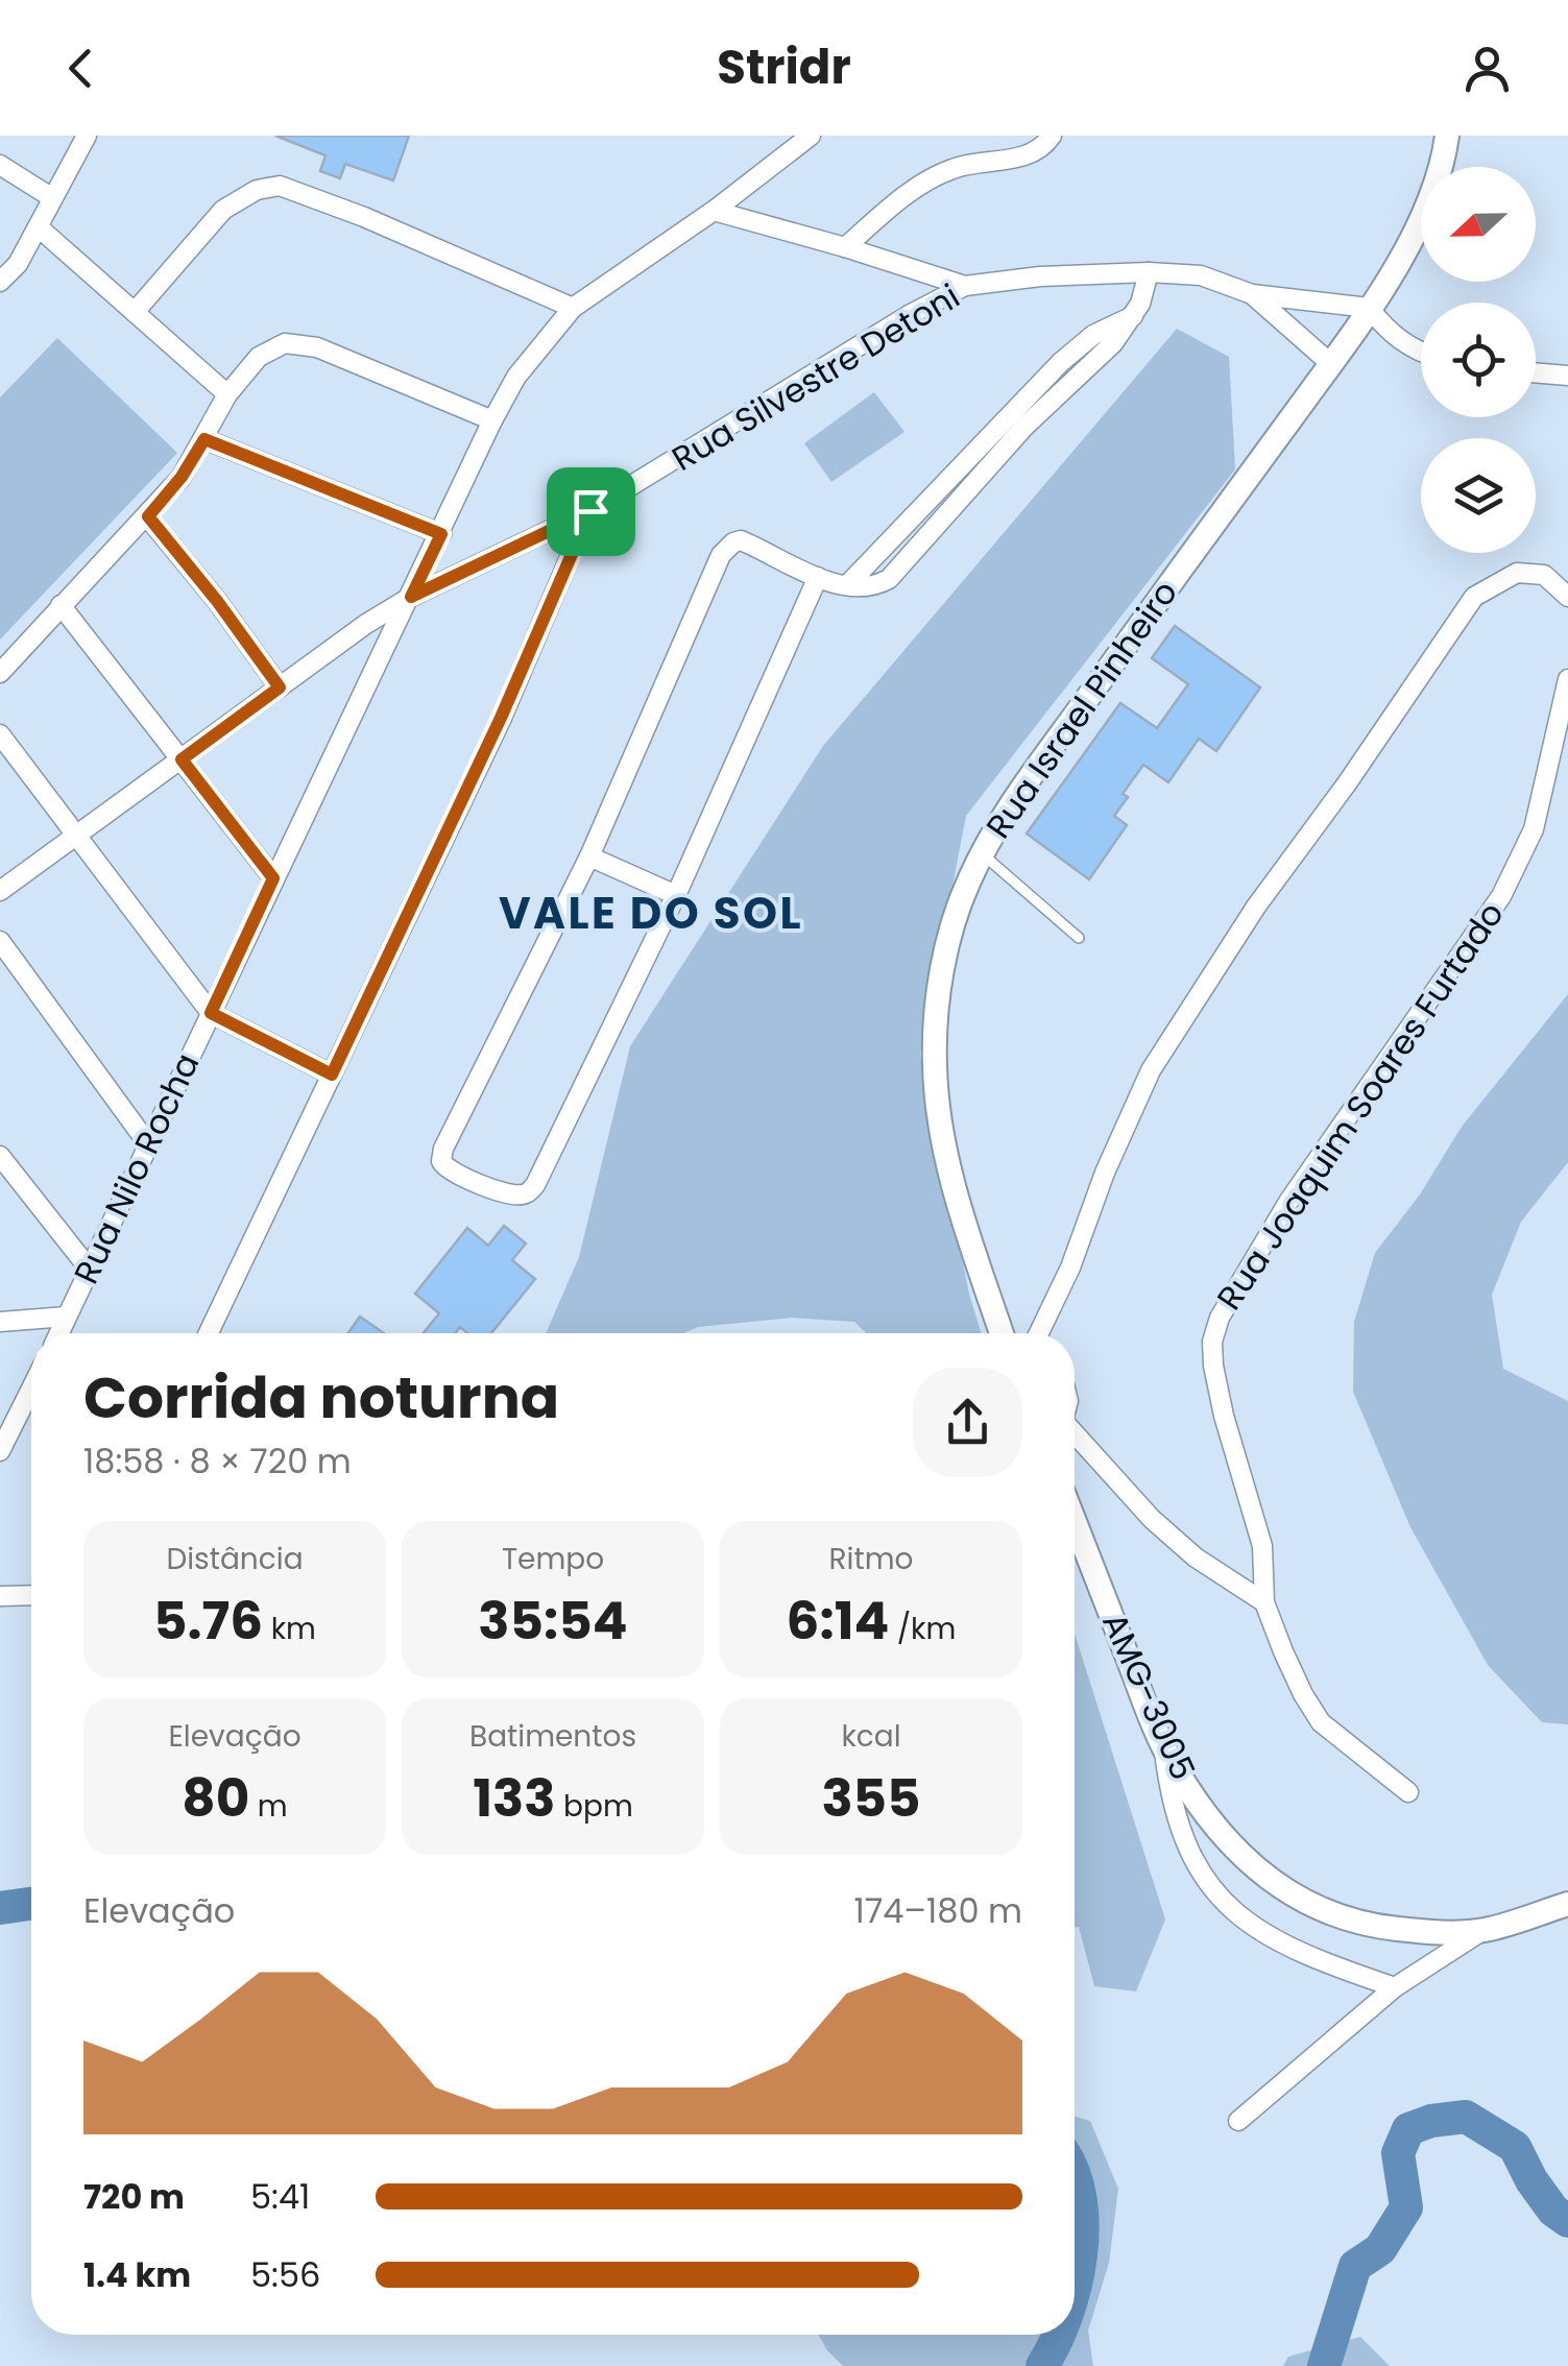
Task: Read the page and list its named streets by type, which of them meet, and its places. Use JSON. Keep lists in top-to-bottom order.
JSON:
{
  "streets": {
    "main road": ["Rua Israel Pinheiro", "AMG-3005"],
    "street": ["Rua Silvestre Detoni", "Rua Joaquim Soares Furtado", "Rua Nilo Rocha"]
  },
  "crossings": [
    ["Rua Silvestre Detoni", "Rua Israel Pinheiro"],
    ["Rua Silvestre Detoni", "Rua Nilo Rocha"]
  ],
  "districts": ["VALE DO SOL"],
  "north": "left",
  "page": {
    "header": "Stridr",
    "heading": ["Corrida noturna", "18:58 · 8 × 720 m"],
    "stats": [
      ["Distância", "5.76 km"],
      ["Tempo", "35:54"],
      ["Ritmo", "6:14 /km"],
      ["Elevação", "80 m"],
      ["Batimentos", "133 bpm"],
      ["kcal", "355"]
    ],
    "chart": ["Elevação", "174–180 m"],
    "list": [
      {
        "name": "720 m",
        "note": "5:41"
      },
      {
        "name": "1.4 km",
        "note": "5:56"
      }
    ]
  }
}
